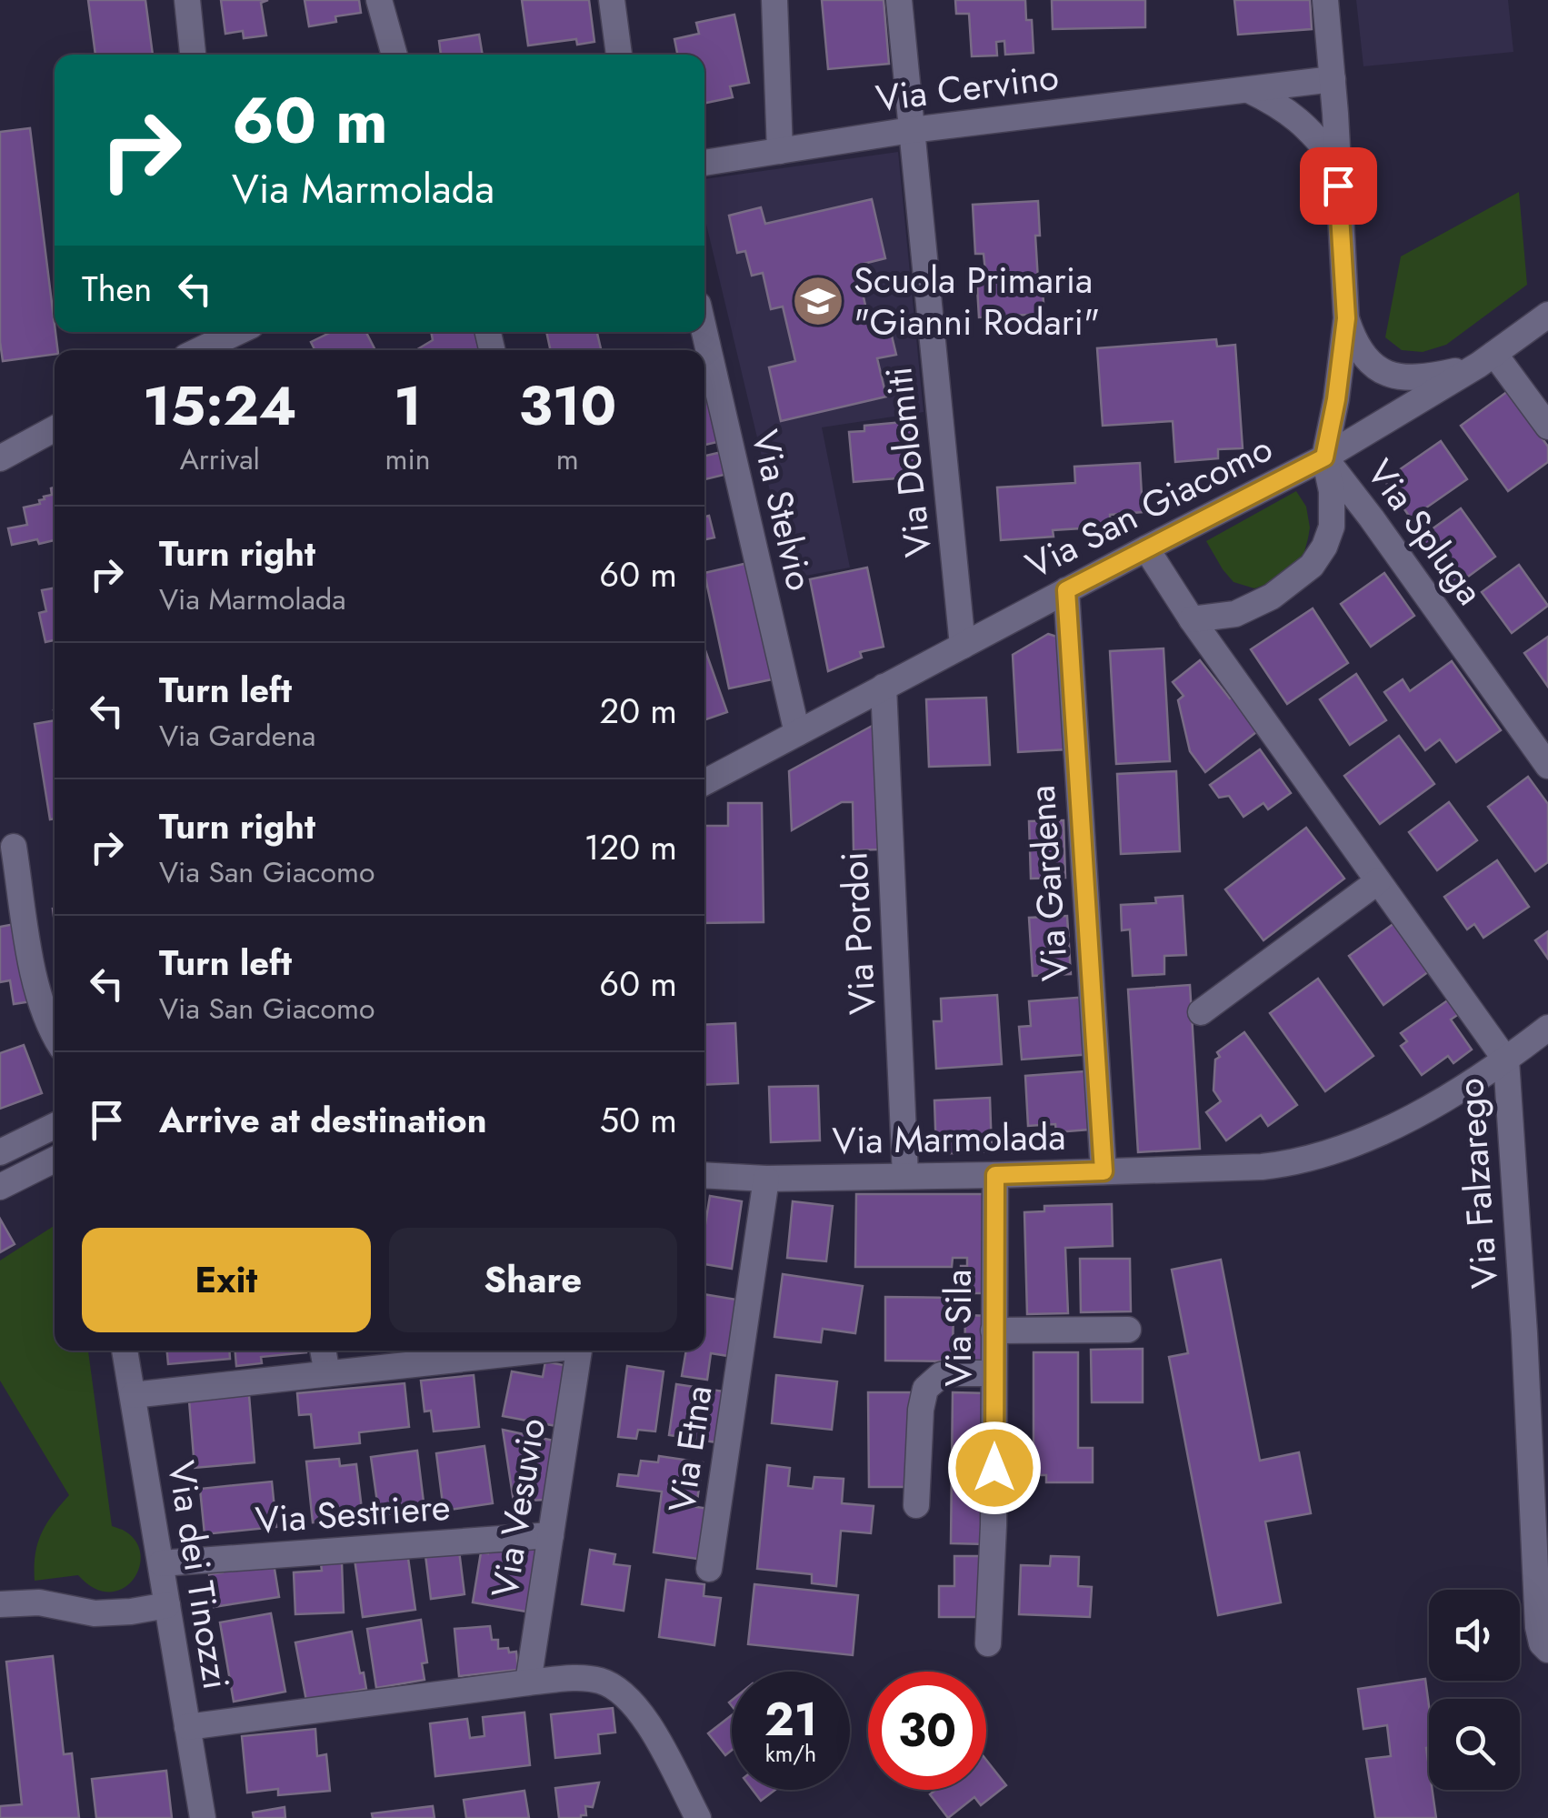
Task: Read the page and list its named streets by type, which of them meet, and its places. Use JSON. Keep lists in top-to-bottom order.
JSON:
{
  "streets": {
    "street": [
      "Via Cervino",
      "Via Dolomiti",
      "Via San Giacomo",
      "Via Stelvio",
      "Via Spluga",
      "Via Gardena",
      "Via Pordoi",
      "Via Marmolada",
      "Via Falzarego",
      "Via Sila",
      "Via Etna",
      "Via Vesuvio",
      "Via Sestriere",
      "Via dei Tinozzi"
    ]
  },
  "crossings": [
    ["Via Cervino", "Via Dolomiti"],
    ["Via Cervino", "Via San Giacomo"],
    ["Via Dolomiti", "Via San Giacomo"],
    ["Via San Giacomo", "Via Stelvio"],
    ["Via San Giacomo", "Via Spluga"],
    ["Via San Giacomo", "Via Gardena"],
    ["Via San Giacomo", "Via Pordoi"],
    ["Via San Giacomo", "Via Falzarego"],
    ["Via Spluga", "Via Falzarego"],
    ["Via Gardena", "Via Marmolada"],
    ["Via Pordoi", "Via Marmolada"],
    ["Via Marmolada", "Via Falzarego"],
    ["Via Marmolada", "Via Sila"],
    ["Via Marmolada", "Via Etna"],
    ["Via Vesuvio", "Via Sestriere"],
    ["Via Sestriere", "Via dei Tinozzi"]
  ],
  "places": {
    "school or university": ["Scuola Primaria \"Gianni Rodari\""]
  },
  "page": {
    "turn": ["60 m", "Via Marmolada"],
    "then": "Then",
    "eta": [
      "15:24",
      "Arrival",
      "1",
      "min",
      "310",
      "m"
    ],
    "list": [
      {
        "name": "Turn right",
        "note": "Via Marmolada",
        "value": "60 m"
      },
      {
        "name": "Turn left",
        "note": "Via Gardena",
        "value": "20 m"
      },
      {
        "name": "Turn right",
        "note": "Via San Giacomo",
        "value": "120 m"
      },
      {
        "name": "Turn left",
        "note": "Via San Giacomo",
        "value": "60 m"
      },
      {
        "name": "Arrive at destination",
        "value": "50 m"
      }
    ],
    "buttons": ["Exit", "Share"],
    "speed": "21 km/h",
    "limit": "30"
  }
}
